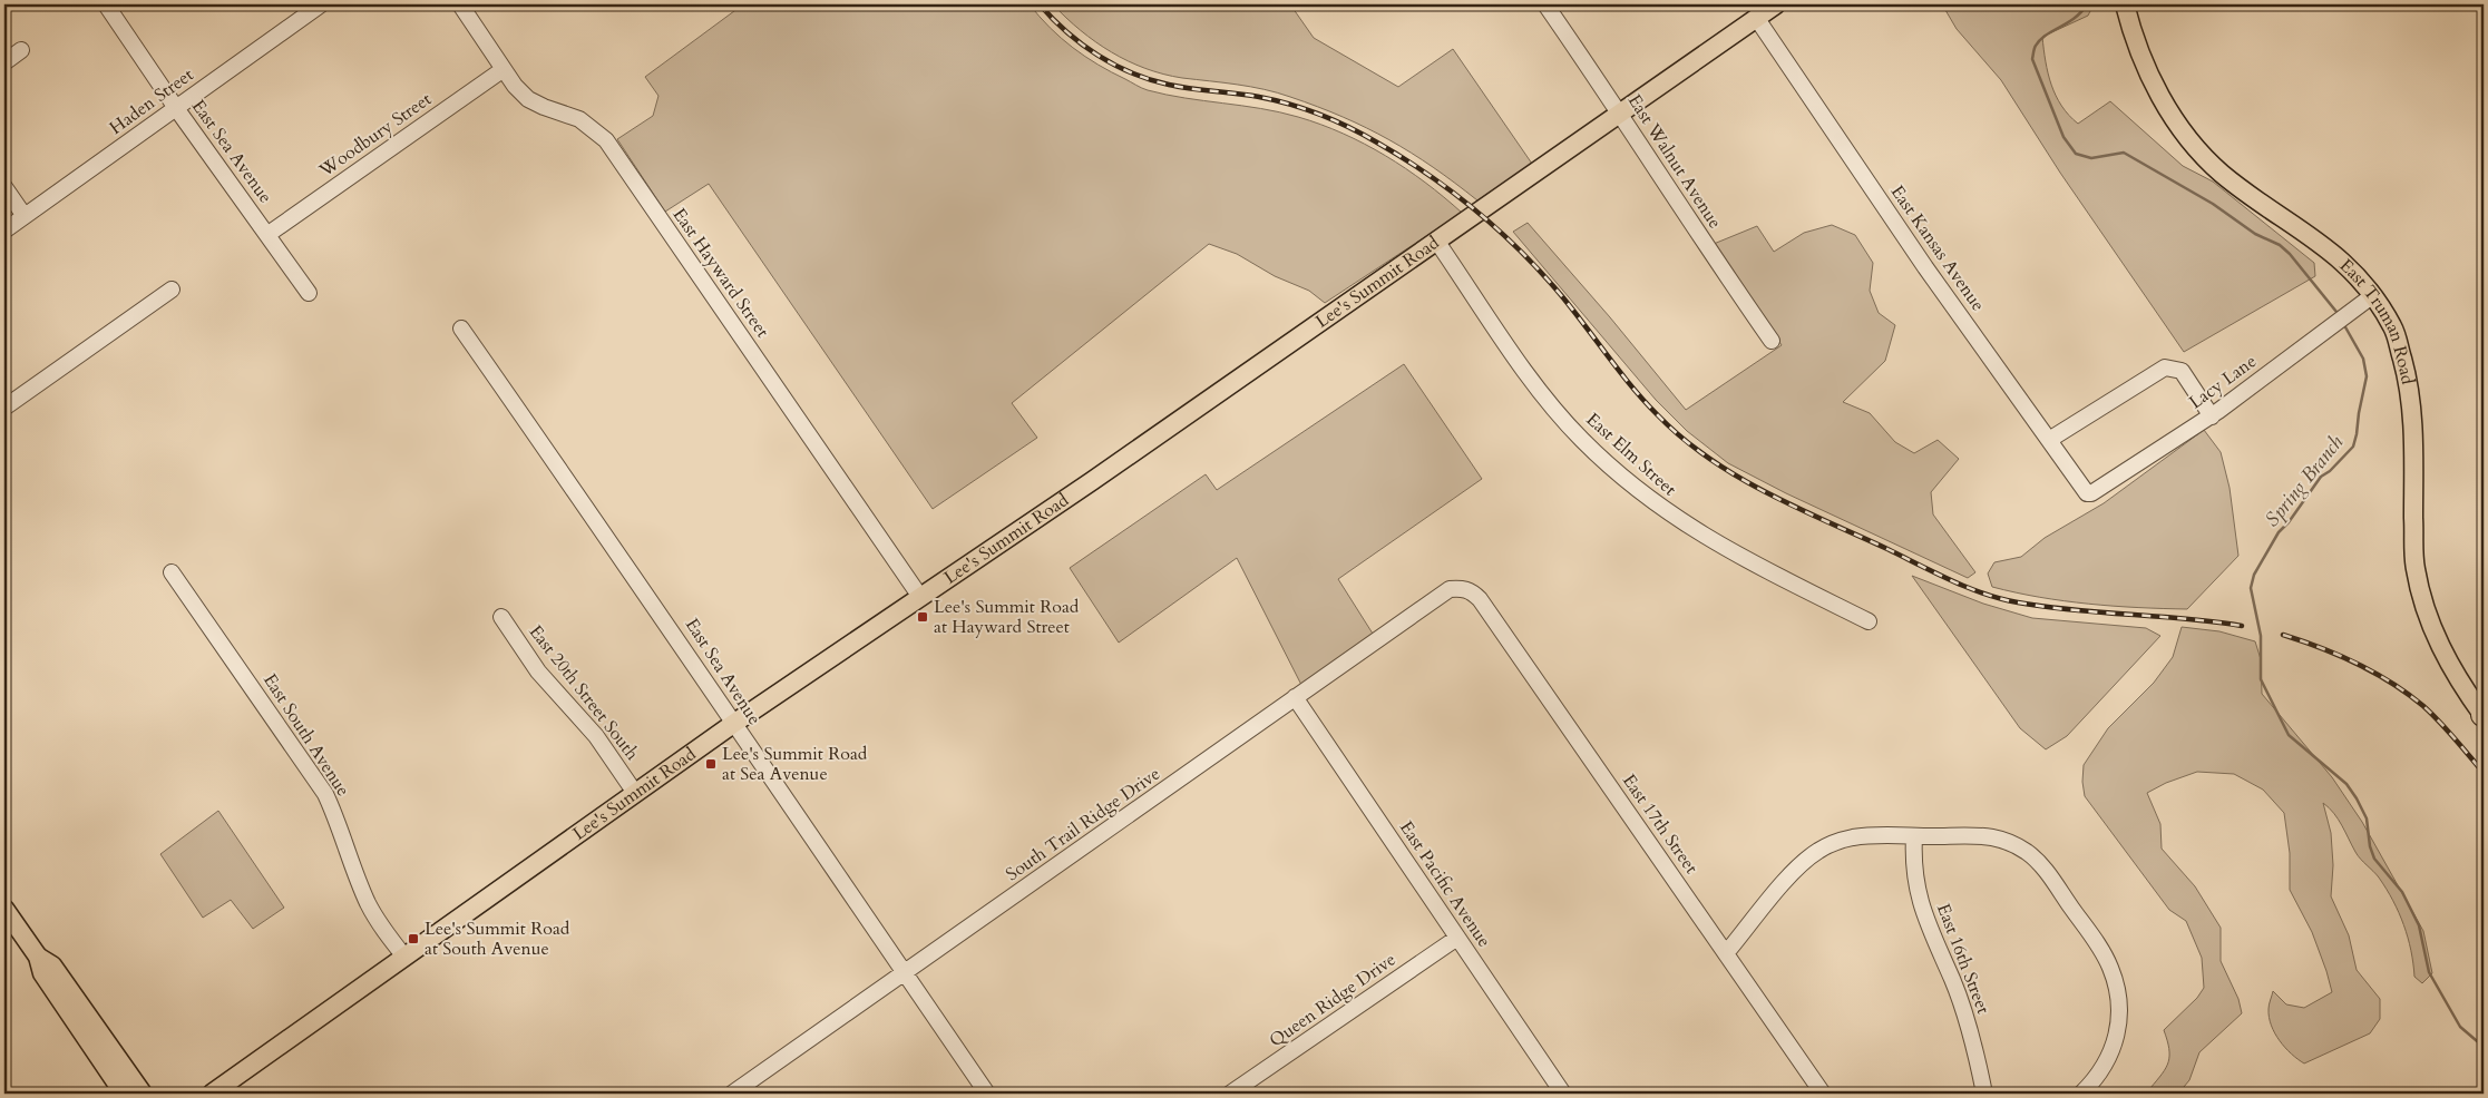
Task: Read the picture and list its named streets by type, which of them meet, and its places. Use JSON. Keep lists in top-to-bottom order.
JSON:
{
  "streets": {
    "main road": ["Lee's Summit Road", "East Truman Road"],
    "street": [
      "Haden Street",
      "Woodbury Street",
      "East Sea Avenue",
      "East Walnut Avenue",
      "East Kansas Avenue",
      "East Hayward Street",
      "Lacy Lane",
      "East Elm Street",
      "East 20th Street South",
      "East South Avenue",
      "South Trail Ridge Drive",
      "East 17th Street",
      "East Pacific Avenue",
      "East 16th Street",
      "Queen Ridge Drive"
    ]
  },
  "crossings": [
    ["Haden Street", "East Sea Avenue"],
    ["Woodbury Street", "East Sea Avenue"],
    ["Woodbury Street", "East Hayward Street"],
    ["East Sea Avenue", "Lee's Summit Road"],
    ["East Sea Avenue", "South Trail Ridge Drive"],
    ["East Walnut Avenue", "Lee's Summit Road"],
    ["East Kansas Avenue", "Lee's Summit Road"],
    ["East Kansas Avenue", "Lacy Lane"],
    ["East Hayward Street", "Lee's Summit Road"],
    ["Lee's Summit Road", "East Elm Street"],
    ["Lee's Summit Road", "East 20th Street South"],
    ["Lee's Summit Road", "East South Avenue"],
    ["East Truman Road", "Lacy Lane"],
    ["South Trail Ridge Drive", "East 17th Street"],
    ["South Trail Ridge Drive", "East Pacific Avenue"],
    ["East Pacific Avenue", "Queen Ridge Drive"]
  ],
  "water": ["Spring Branch"],
  "places": {
    "transit": ["Lee's Summit Road at Hayward Street", "Lee's Summit Road at Sea Avenue", "Lee's Summit Road at South Avenue"]
  }
}
